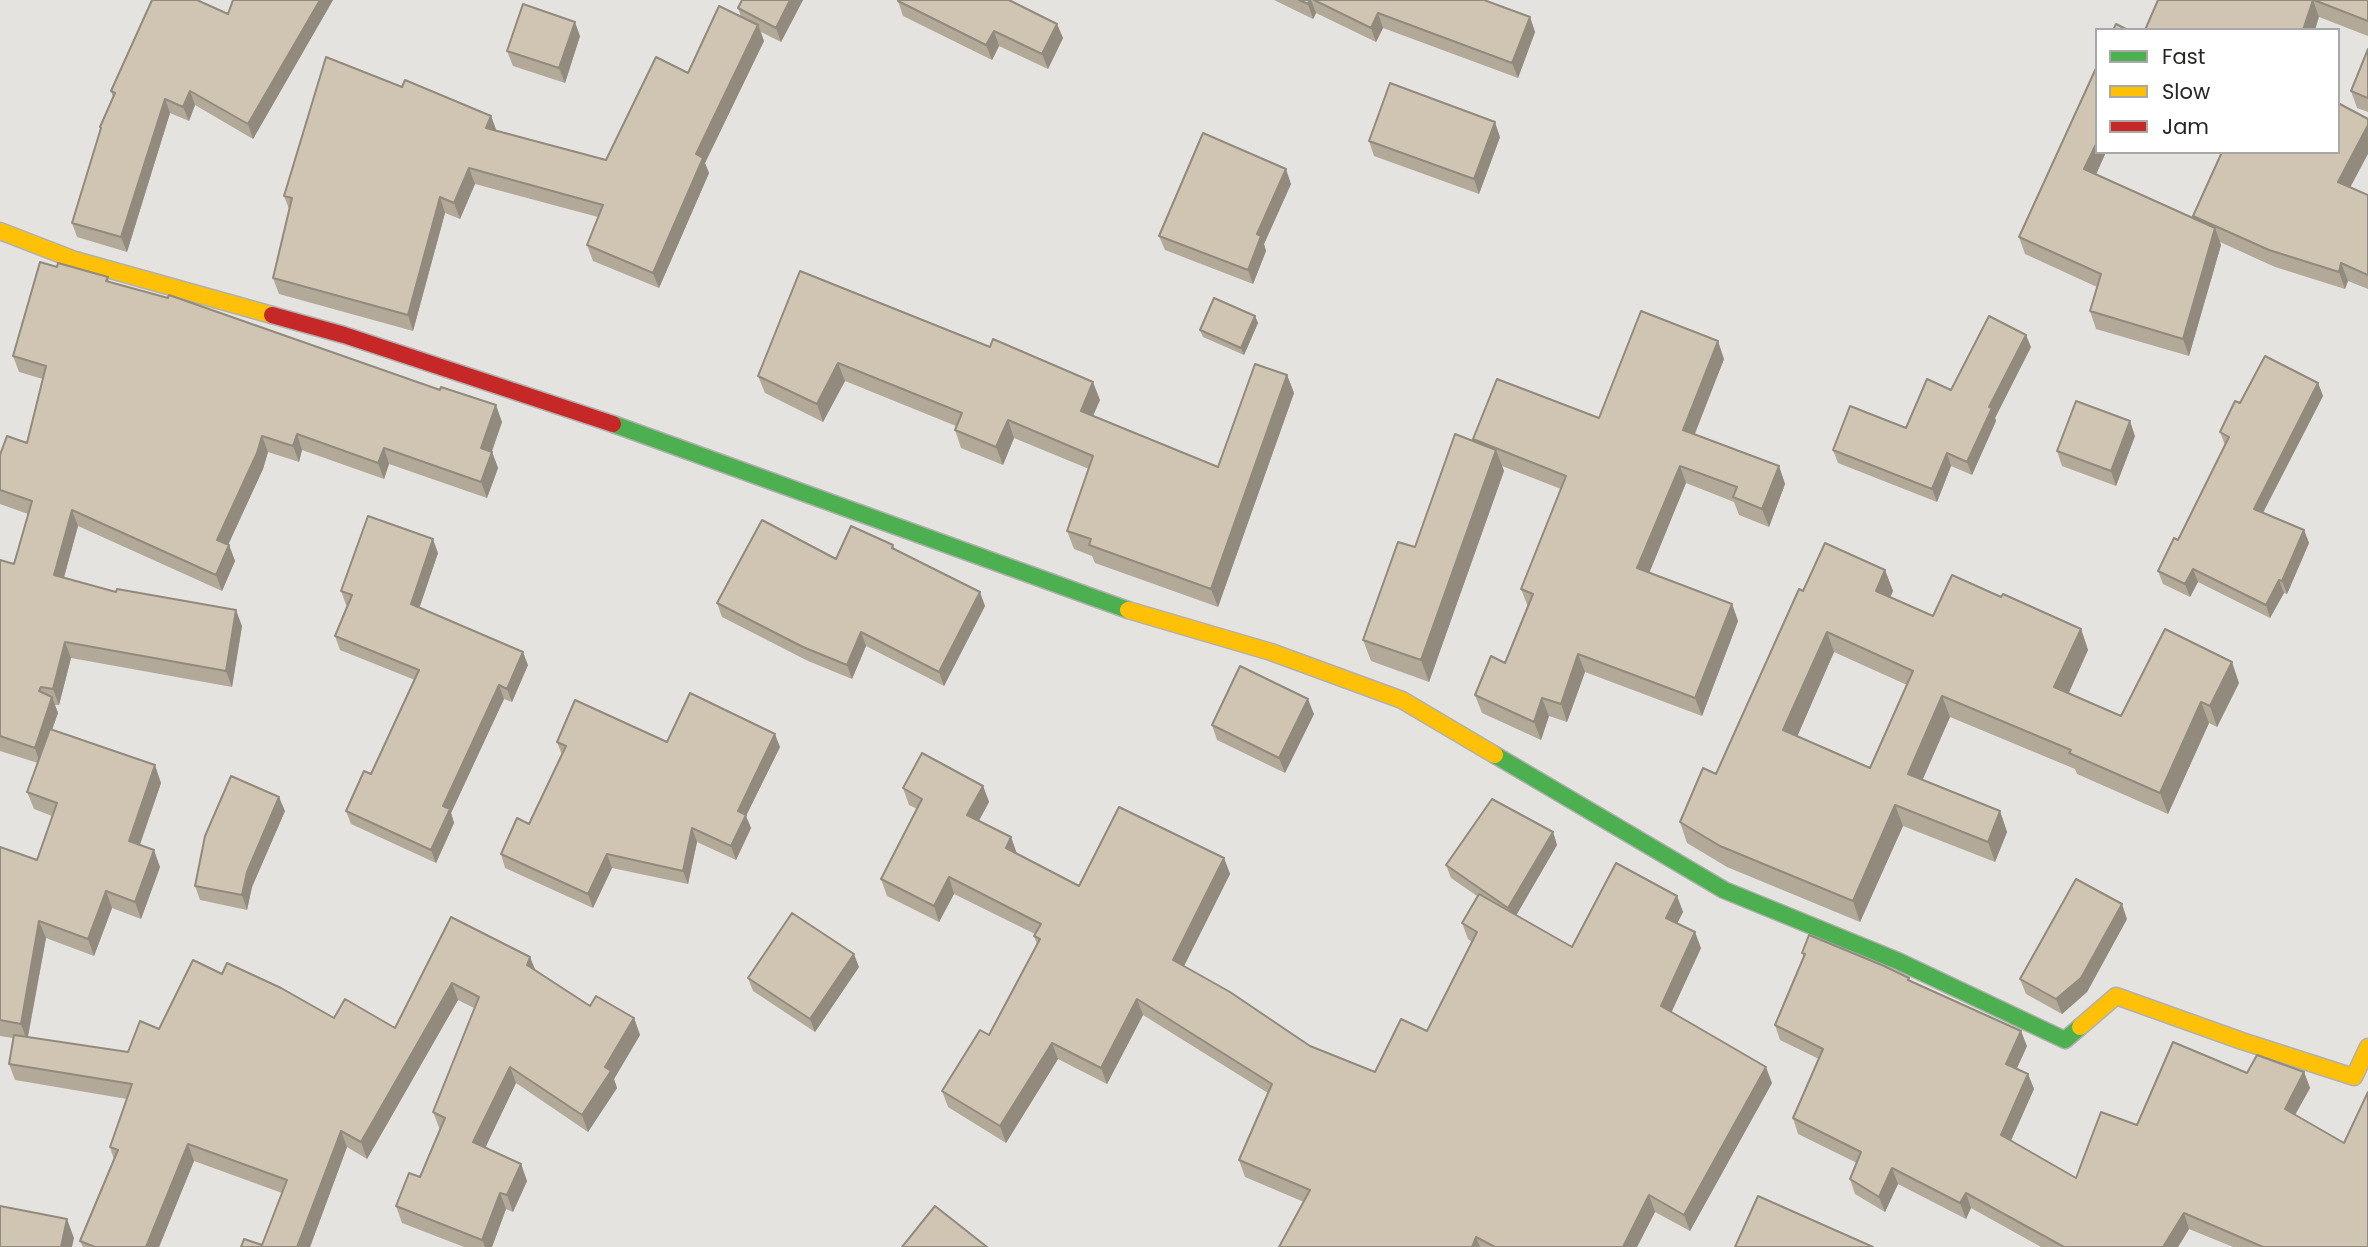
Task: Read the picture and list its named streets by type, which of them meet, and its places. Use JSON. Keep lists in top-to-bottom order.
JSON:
{
  "legend": ["Fast", "Slow", "Jam"]
}
